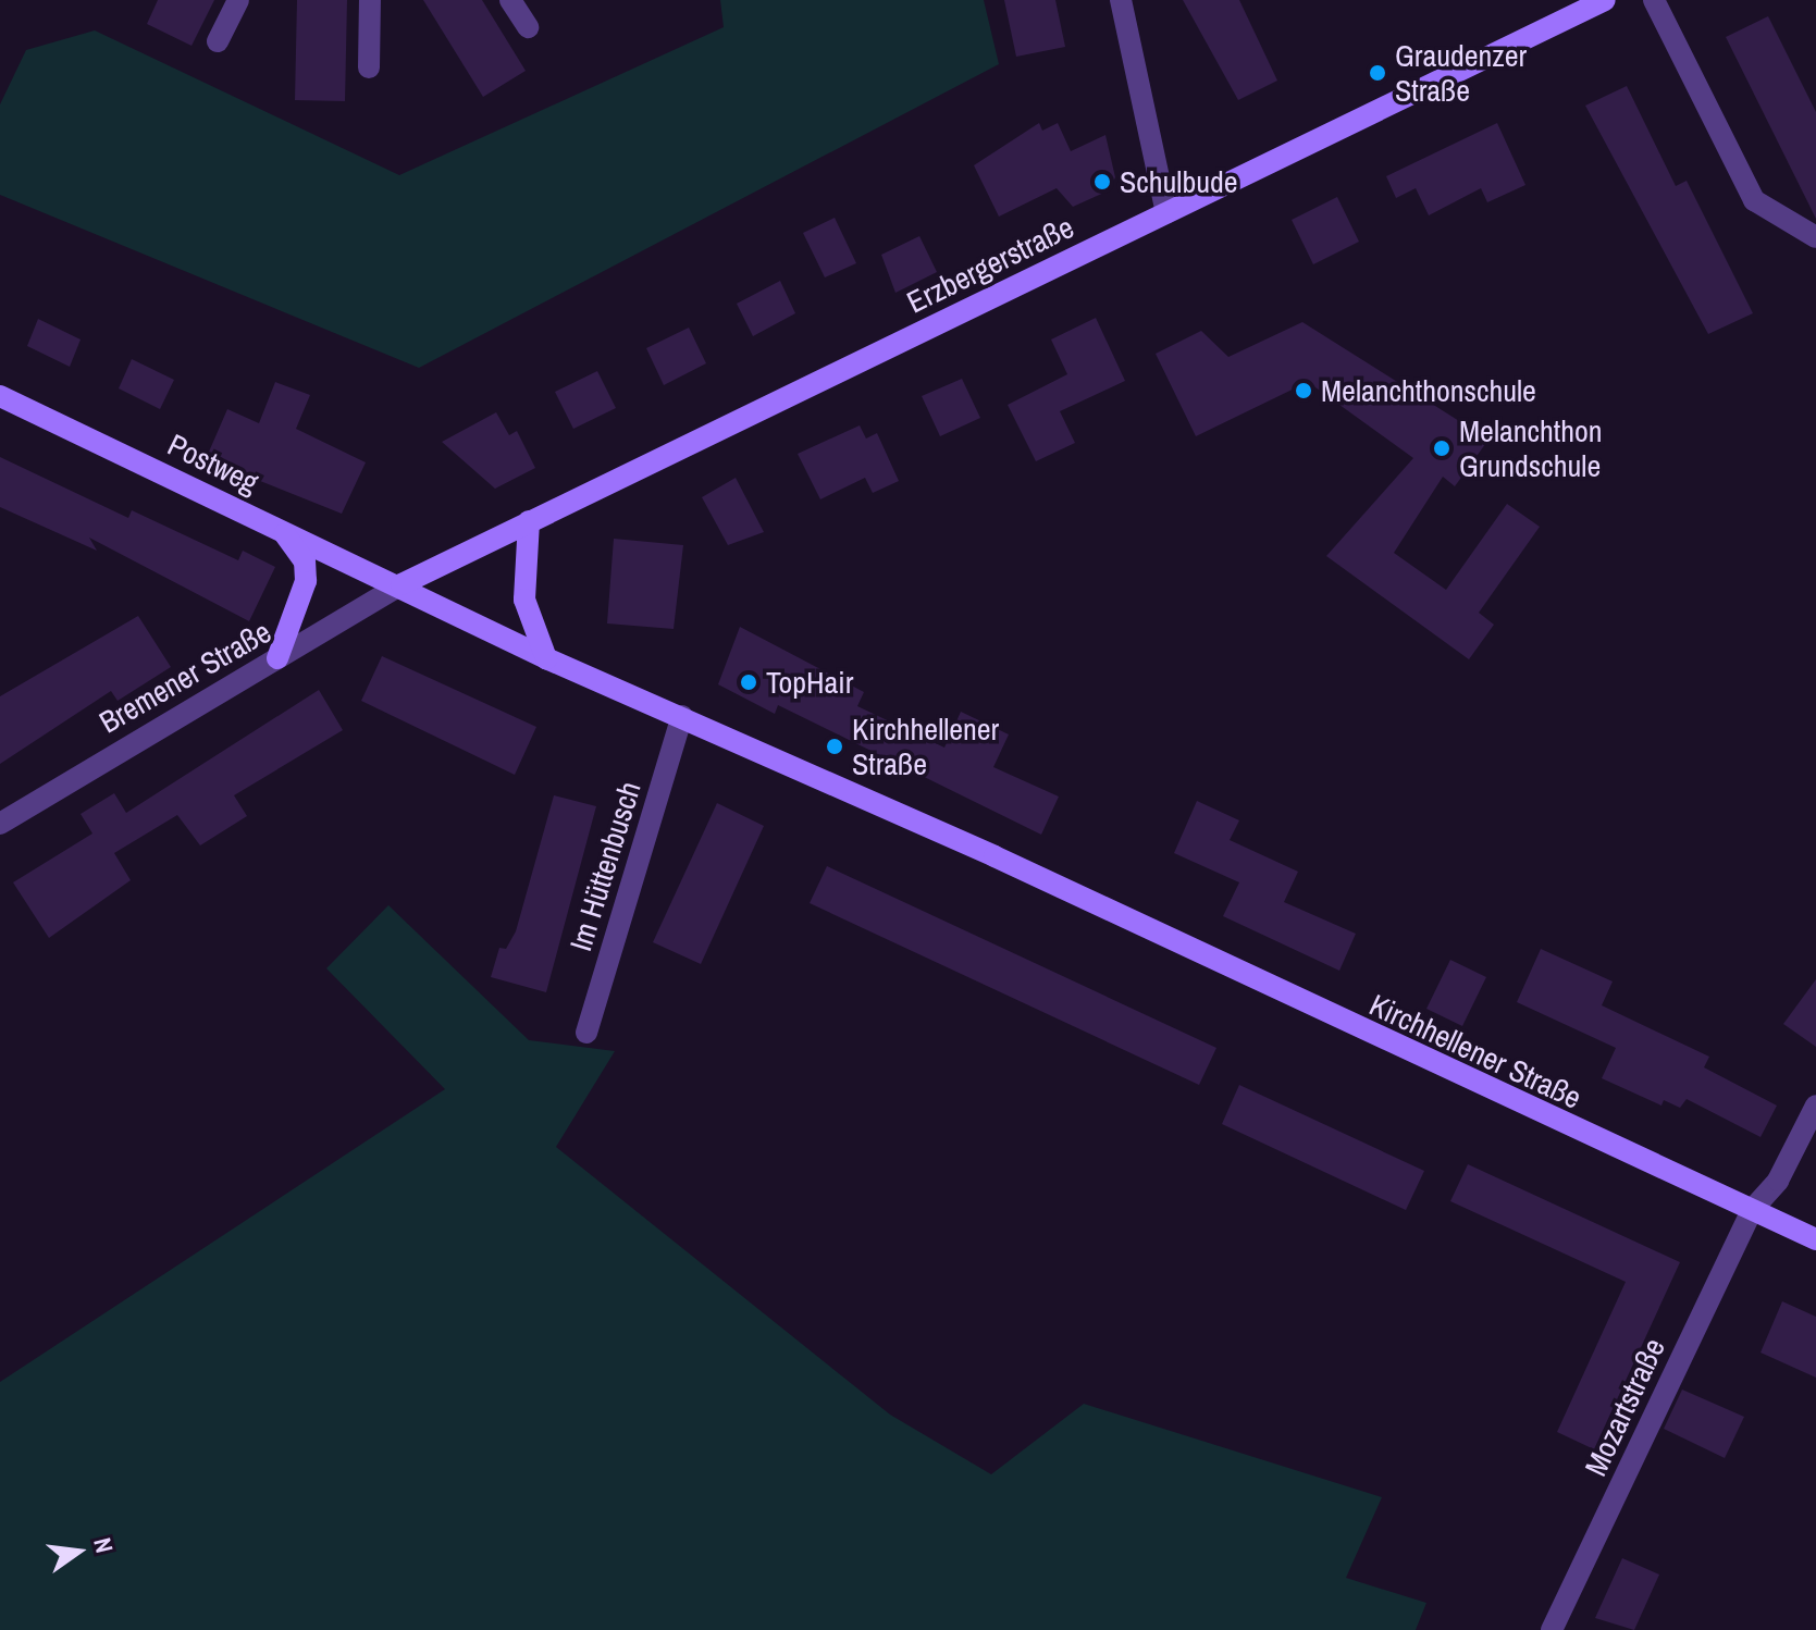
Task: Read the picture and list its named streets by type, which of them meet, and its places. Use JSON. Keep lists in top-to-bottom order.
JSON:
{
  "streets": {
    "main road": ["Erzbergerstraße", "Postweg", "Kirchhellener Straße"],
    "street": ["Bremener Straße", "Im Hüttenbusch", "Mozartstraße"]
  },
  "crossings": [
    ["Erzbergerstraße", "Postweg"],
    ["Erzbergerstraße", "Bremener Straße"],
    ["Erzbergerstraße", "Kirchhellener Straße"],
    ["Postweg", "Bremener Straße"],
    ["Postweg", "Kirchhellener Straße"],
    ["Bremener Straße", "Kirchhellener Straße"],
    ["Im Hüttenbusch", "Kirchhellener Straße"],
    ["Kirchhellener Straße", "Mozartstraße"]
  ],
  "places": [
    "Graudenzer Straße",
    "Schulbude",
    "Melanchthonschule",
    "Melanchthon Grundschule",
    "TopHair",
    "Kirchhellener Straße"
  ],
  "north": "right"
}
